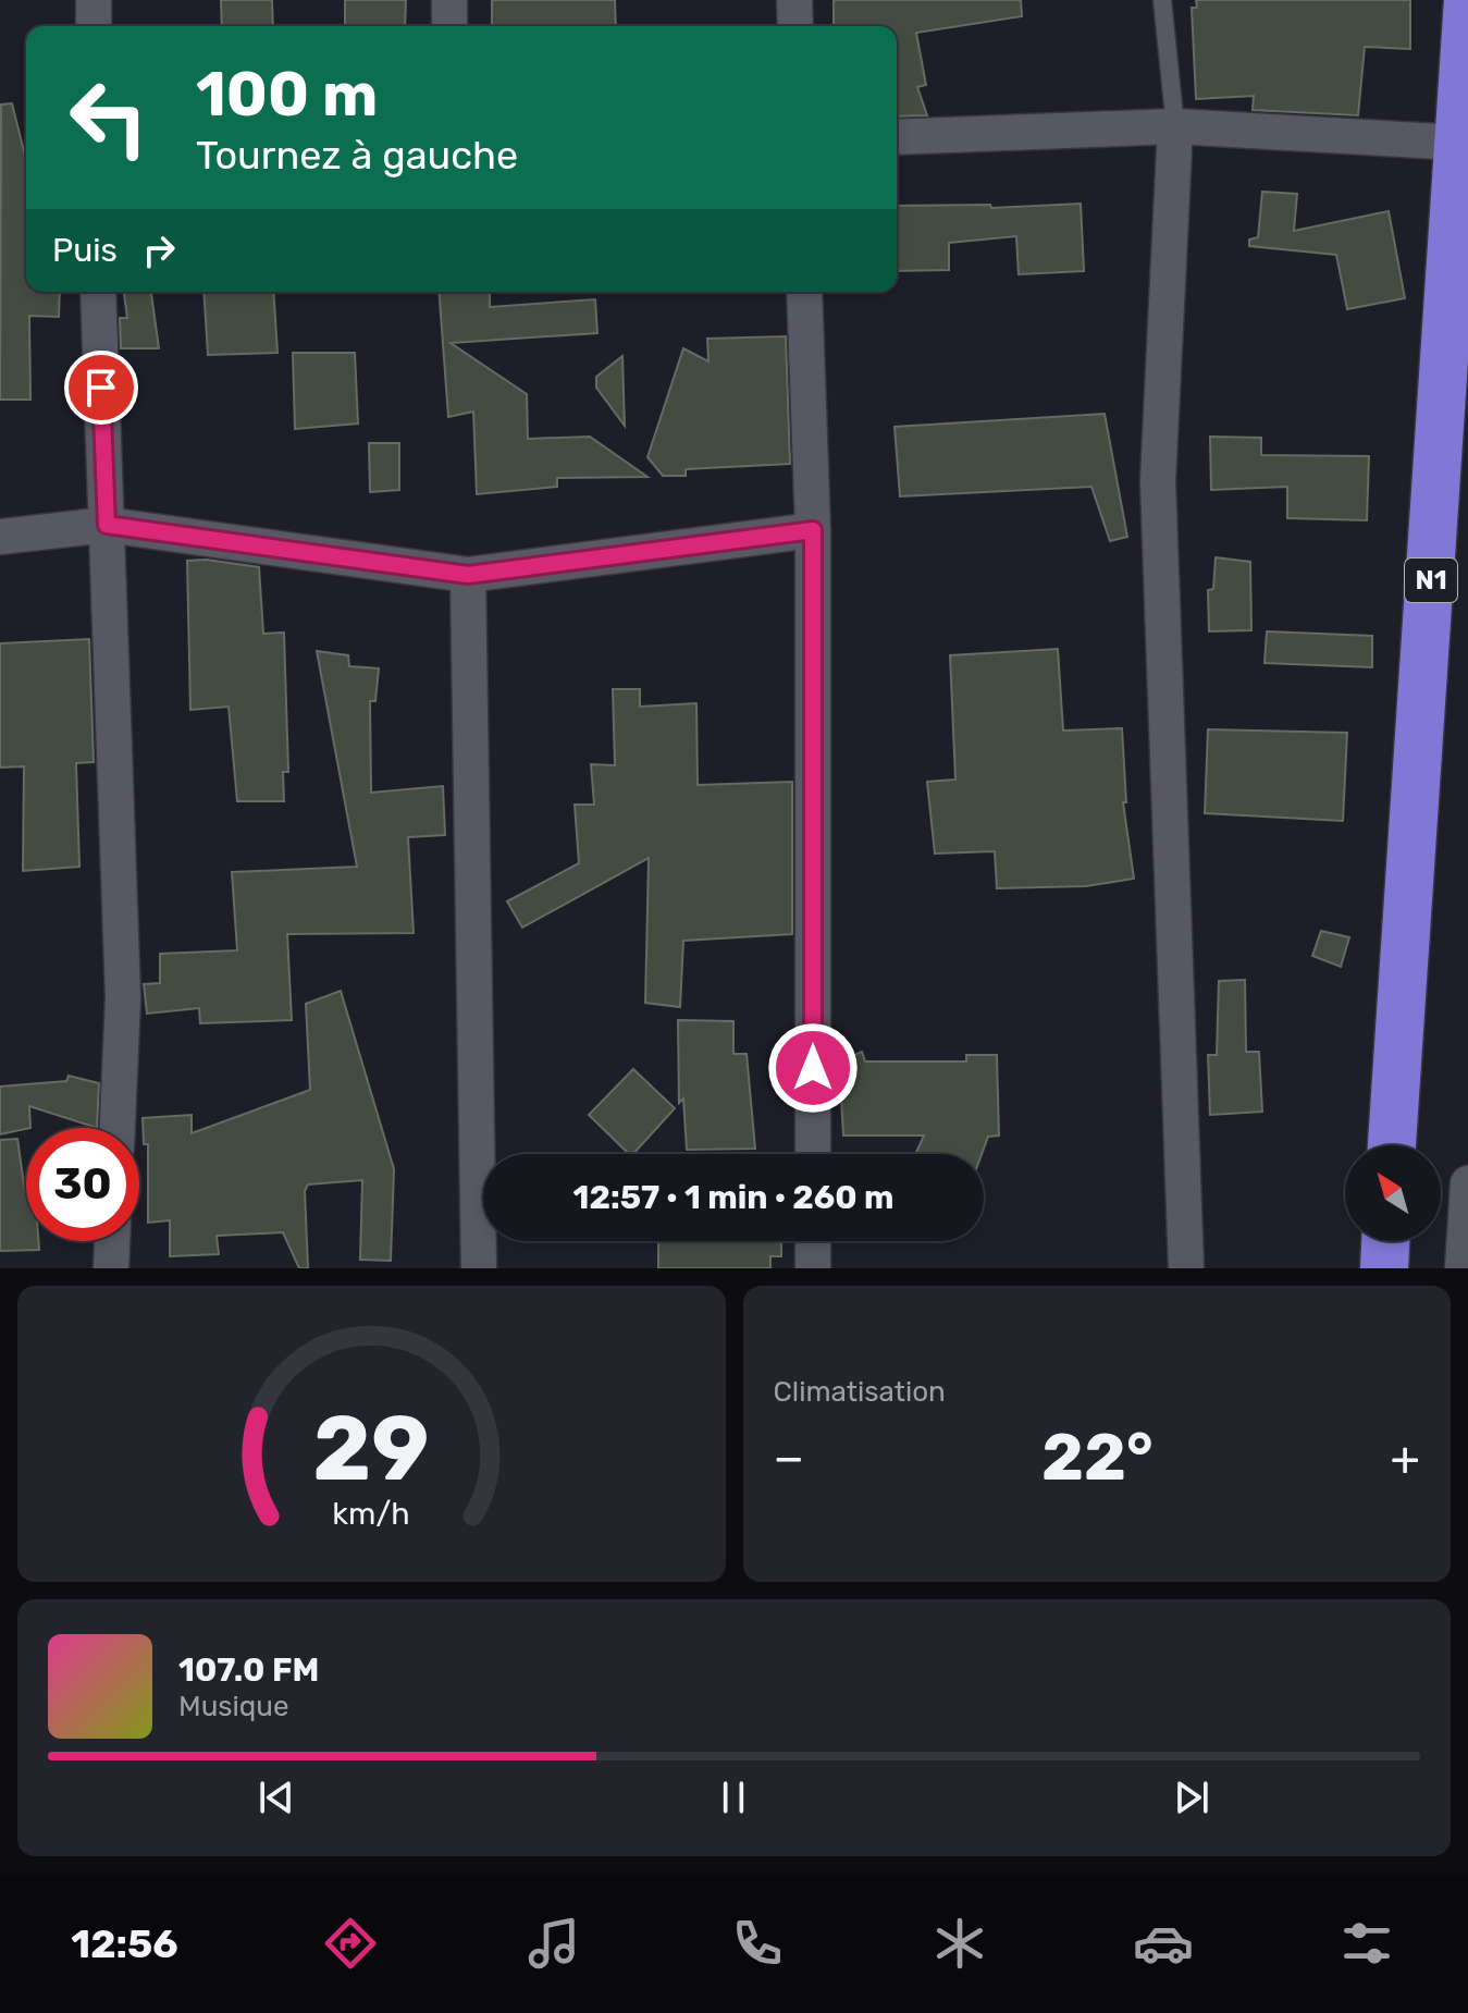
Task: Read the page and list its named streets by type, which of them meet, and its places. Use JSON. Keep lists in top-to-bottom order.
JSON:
{
  "streets": {
    "highway": ["N1"]
  },
  "north": "top left",
  "page": {
    "turn": ["100 m", "Tournez à gauche"],
    "then": "Puis",
    "limit": "30",
    "trip": "12:57 · 1 min · 260 m",
    "tile": "Climatisation",
    "heat": ["−", "22°", "+"],
    "song": ["107.0 FM", "Musique"],
    "tabs": "12:56",
    "gauge": ["29", "km/h"]
  }
}
